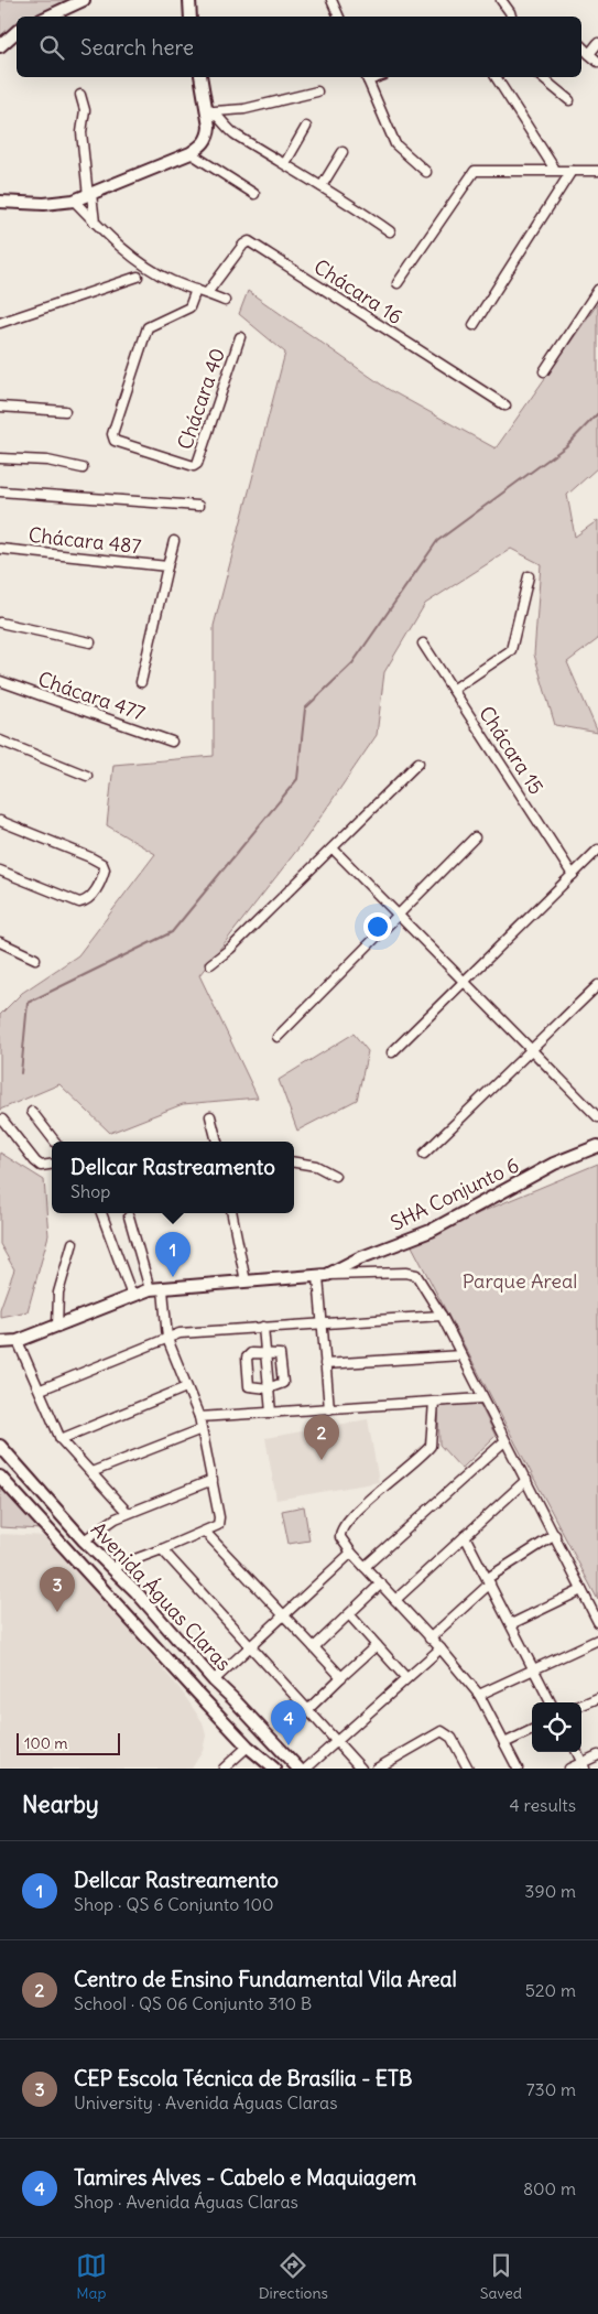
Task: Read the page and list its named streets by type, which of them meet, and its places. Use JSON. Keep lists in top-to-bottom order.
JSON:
{
  "streets": {
    "street": [
      "Chácara 16",
      "Chácara 40",
      "Chácara 487",
      "Chácara 477",
      "Chácara 15",
      "SHA Conjunto 6",
      "Avenida Águas Claras"
    ]
  },
  "parks": ["Parque Areal"],
  "scale_bar": "100 m",
  "page": {
    "search": "Search here",
    "popup": ["Dellcar Rastreamento", "Shop"],
    "pins": [
      "1",
      "2",
      "3",
      "4"
    ],
    "scale": "100 m",
    "heading": ["Nearby", "4 results"],
    "list": [
      {
        "mark": "1",
        "name": "Dellcar Rastreamento",
        "note": "Shop · QS 6 Conjunto 100",
        "value": "390 m"
      },
      {
        "mark": "2",
        "name": "Centro de Ensino Fundamental Vila Areal",
        "note": "School · QS 06 Conjunto 310 B",
        "value": "520 m"
      },
      {
        "mark": "3",
        "name": "CEP Escola Técnica de Brasília - ETB",
        "note": "University · Avenida Águas Claras",
        "value": "730 m"
      },
      {
        "mark": "4",
        "name": "Tamires Alves - Cabelo e Maquiagem",
        "note": "Shop · Avenida Águas Claras",
        "value": "800 m"
      }
    ],
    "nav": ["Map", "Directions", "Saved"]
  }
}
